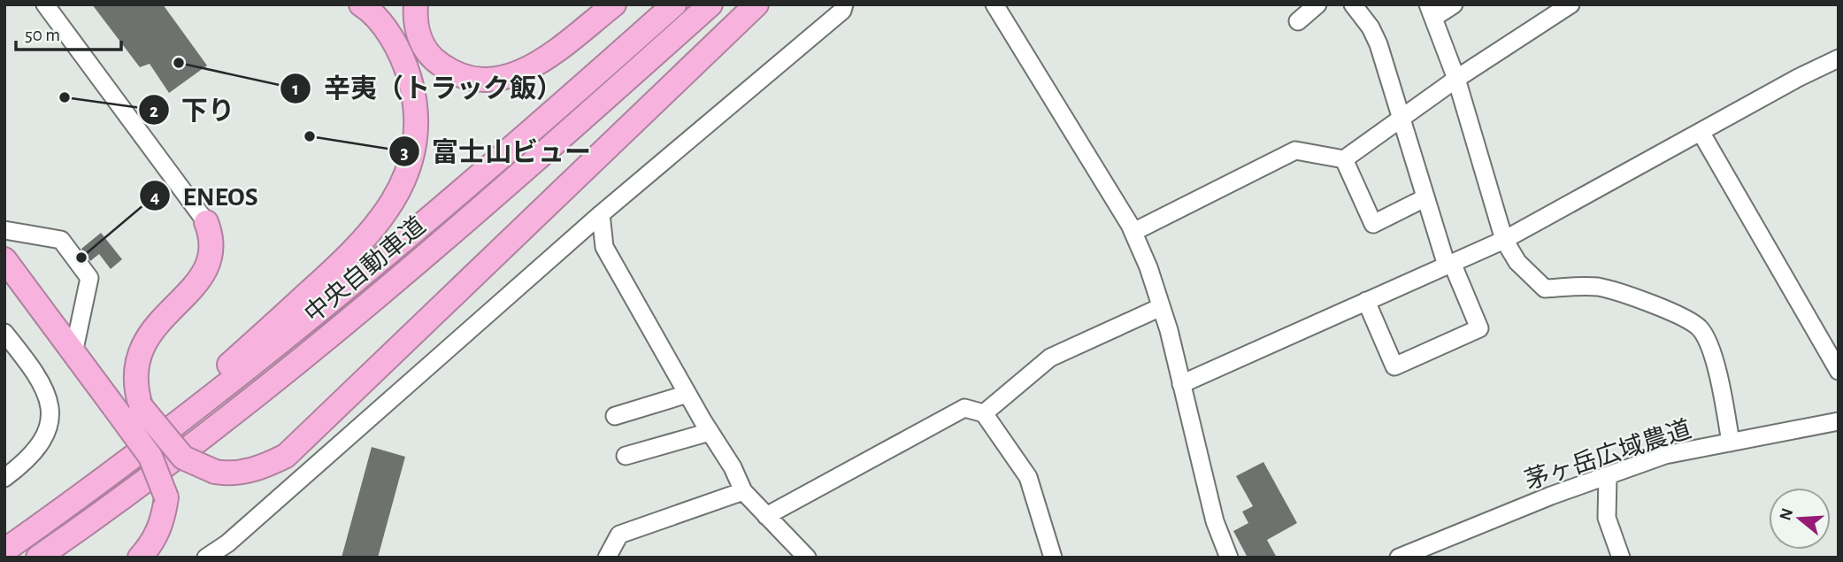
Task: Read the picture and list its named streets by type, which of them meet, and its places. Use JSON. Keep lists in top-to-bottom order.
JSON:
{
  "streets": {
    "highway": ["中央自動車道"],
    "street": ["茅ヶ岳広域農道"]
  },
  "places": [
    "辛夷（トラック飯）",
    "下り",
    "富士山ビュー",
    "ENEOS"
  ],
  "scale_bar": "50 m",
  "north": "left"
}
